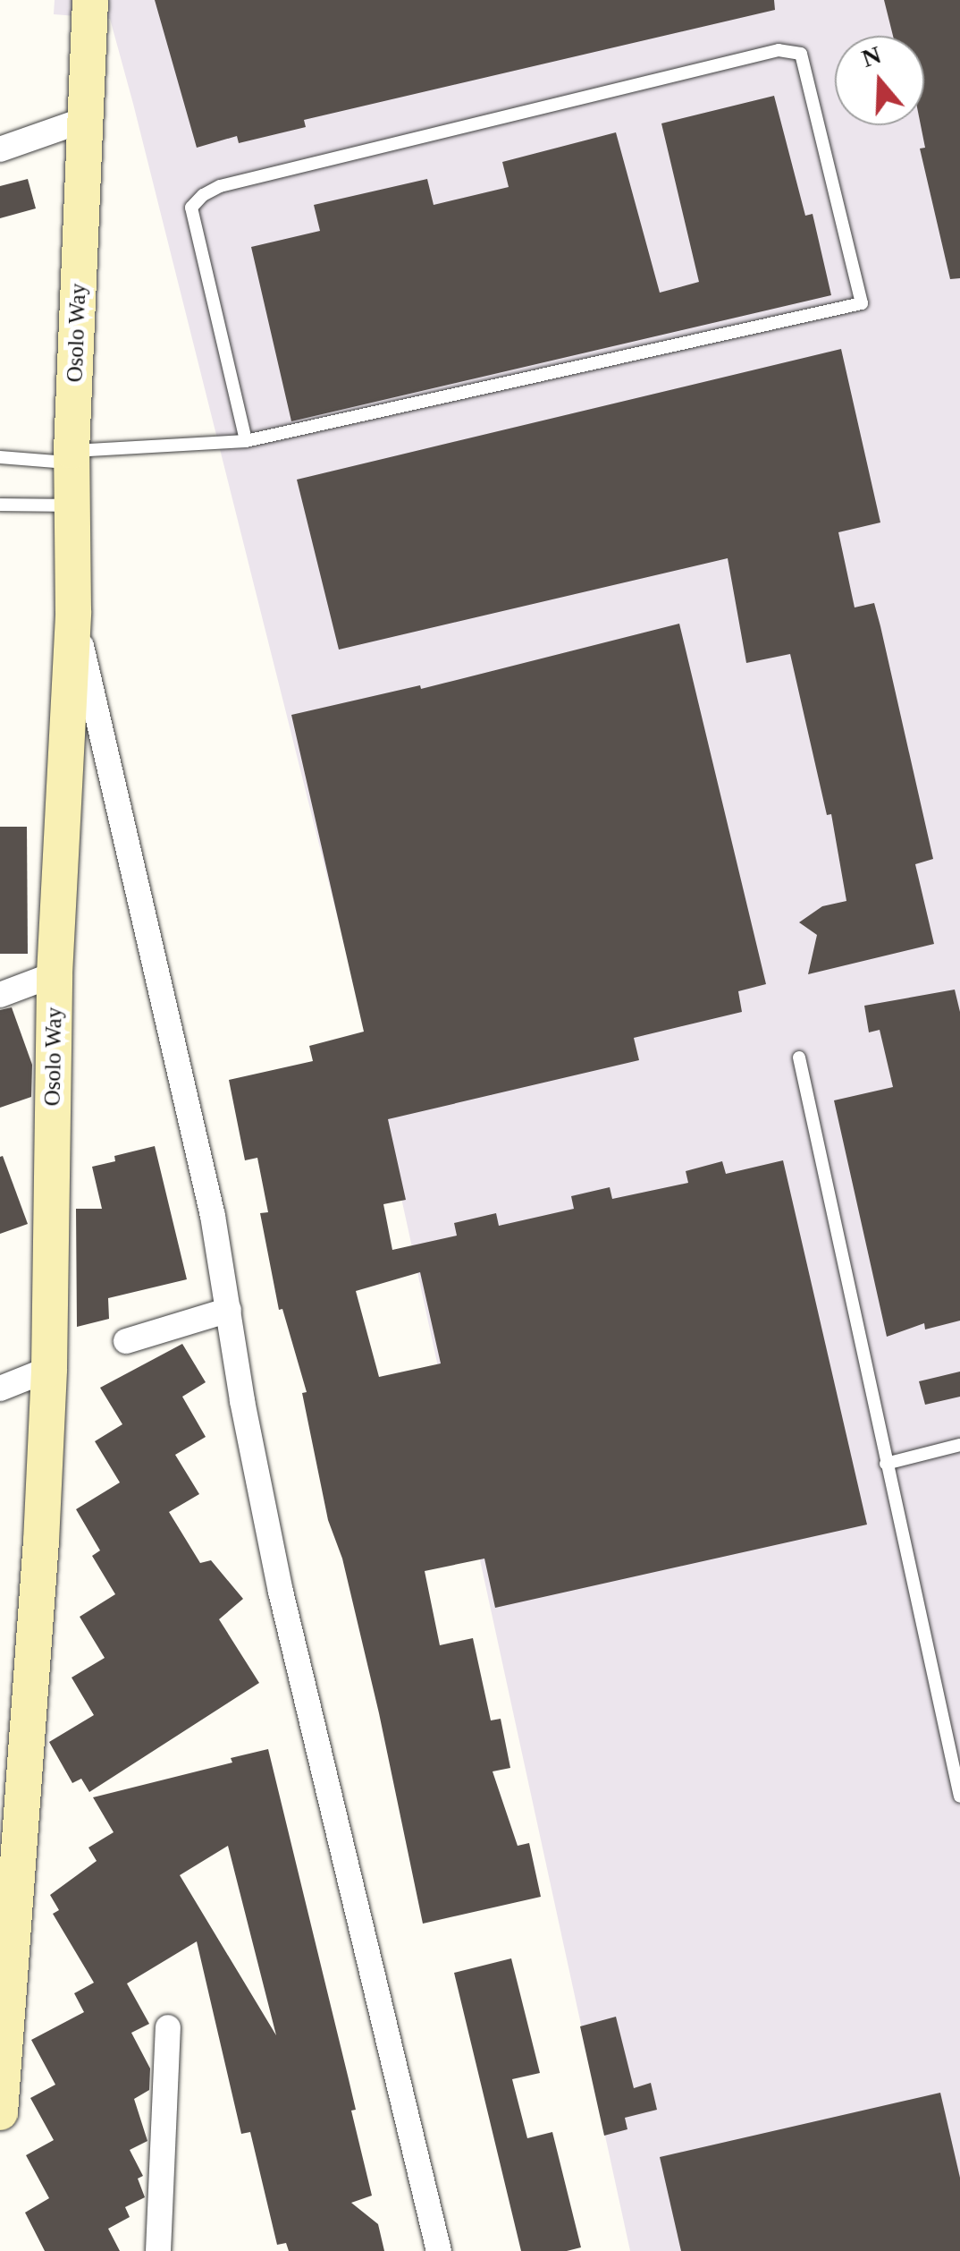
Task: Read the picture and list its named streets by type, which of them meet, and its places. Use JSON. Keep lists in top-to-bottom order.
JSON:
{
  "streets": {
    "main road": ["Osolo Way"]
  },
  "north": "top"
}
